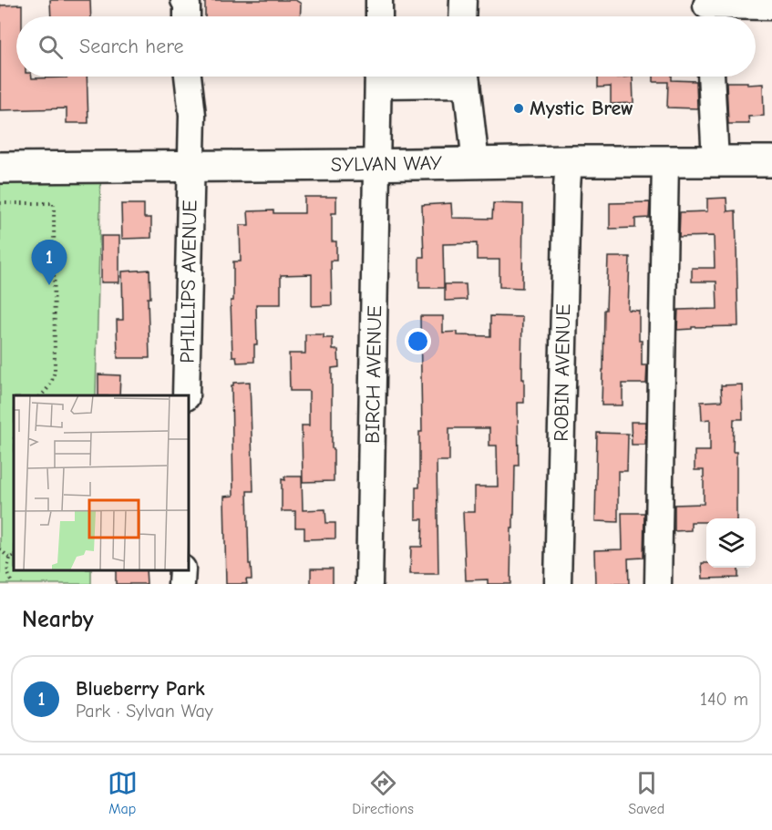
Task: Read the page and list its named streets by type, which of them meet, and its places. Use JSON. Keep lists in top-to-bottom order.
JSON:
{
  "streets": {
    "main road": ["SYLVAN WAY"],
    "street": ["PHILLIPS AVENUE", "ROBIN AVENUE", "BIRCH AVENUE"]
  },
  "crossings": [
    ["SYLVAN WAY", "PHILLIPS AVENUE"],
    ["SYLVAN WAY", "ROBIN AVENUE"],
    ["SYLVAN WAY", "BIRCH AVENUE"]
  ],
  "places": ["Mystic Brew"],
  "page": {
    "search": "Search here",
    "pins": "1",
    "heading": "Nearby",
    "list": [
      {
        "mark": "1",
        "name": "Blueberry Park",
        "note": "Park · Sylvan Way",
        "value": "140 m"
      }
    ],
    "nav": ["Map", "Directions", "Saved"]
  }
}
